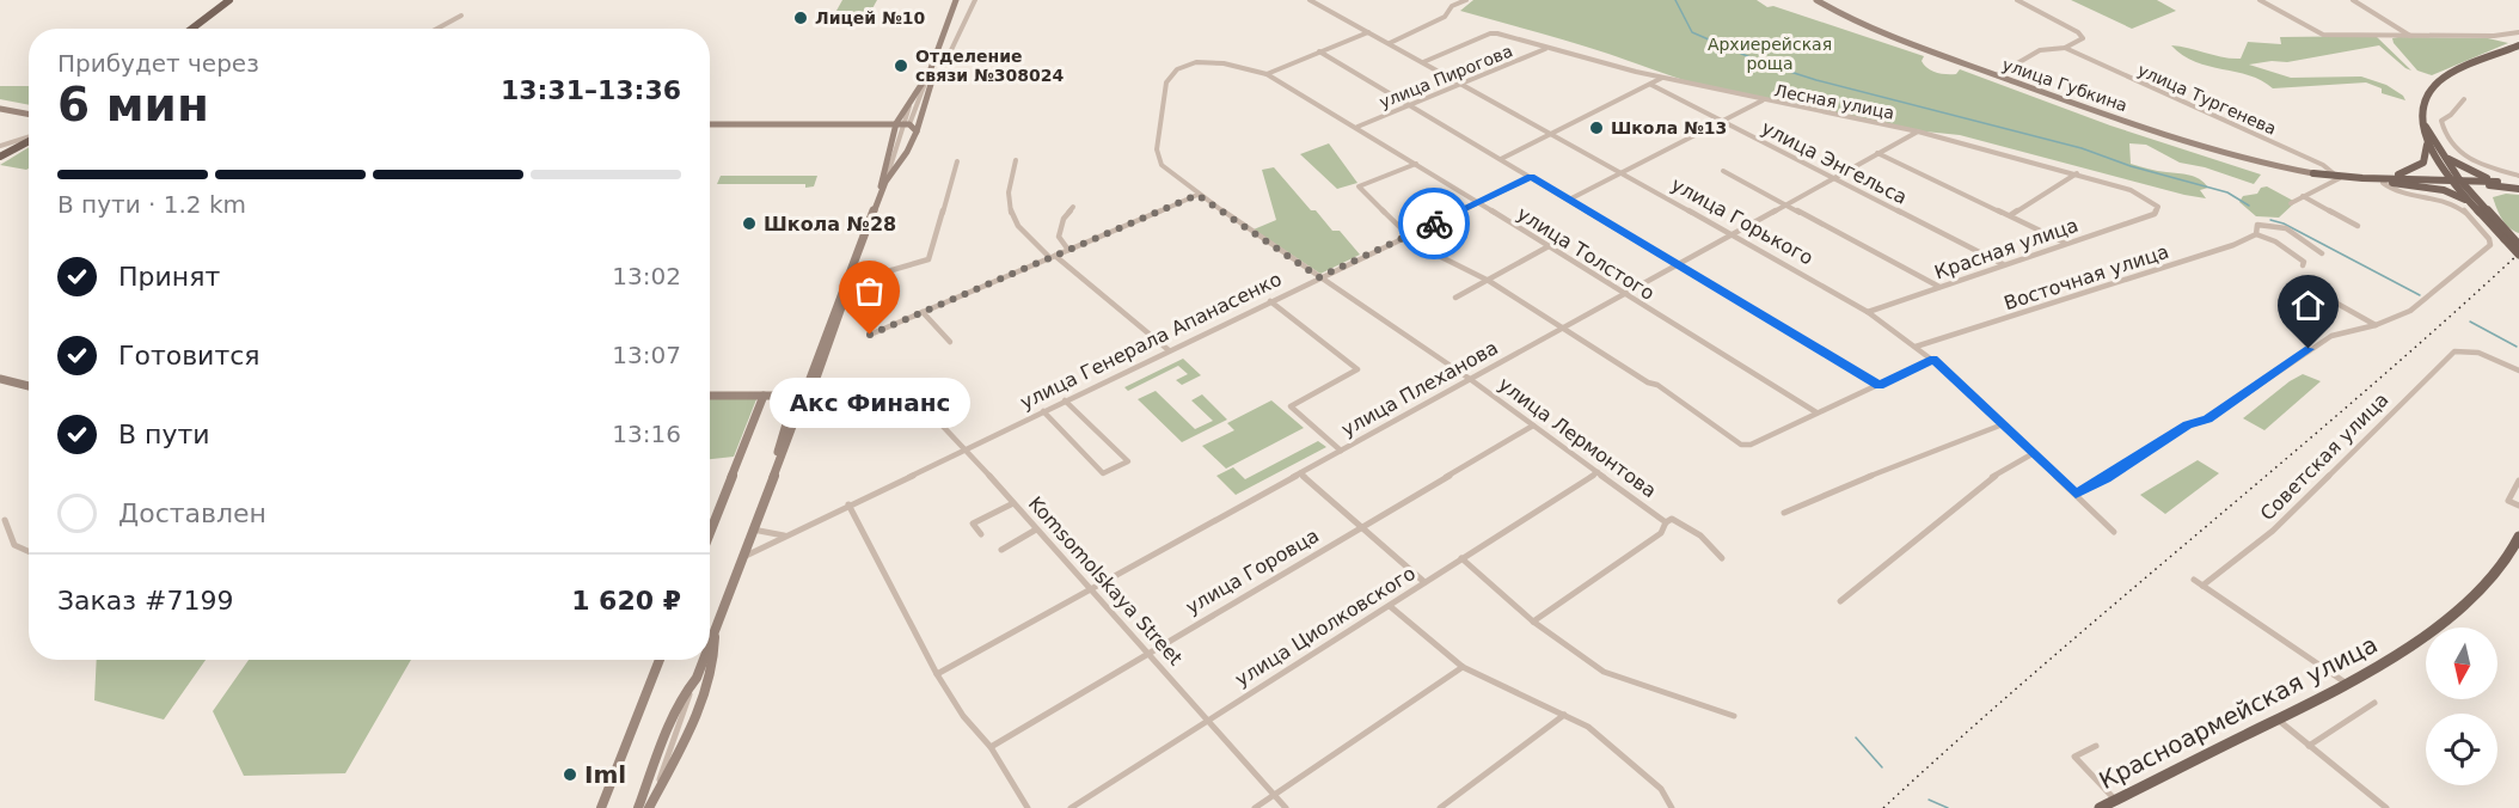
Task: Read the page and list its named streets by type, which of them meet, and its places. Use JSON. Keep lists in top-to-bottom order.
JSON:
{
  "streets": {
    "main road": ["улица Губкина", "Красноармейская улица"],
    "street": [
      "улица Пирогова",
      "улица Тургенева",
      "Лесная улица",
      "улица Энгельса",
      "улица Горького",
      "Красная улица",
      "улица Толстого",
      "Восточная улица",
      "улица Генерала Апанасенко",
      "улица Плеханова",
      "улица Лермонтова",
      "Советская улица",
      "улица Горовца",
      "Komsomolskaya Street",
      "улица Циолковского"
    ]
  },
  "crossings": [
    ["улица Пирогова", "Лесная улица"],
    ["улица Пирогова", "улица Горького"],
    ["улица Пирогова", "улица Толстого"],
    ["улица Губкина", "улица Тургенева"],
    ["Лесная улица", "улица Горького"],
    ["Лесная улица", "Красная улица"],
    ["Лесная улица", "улица Плеханова"],
    ["улица Энгельса", "Красная улица"],
    ["улица Энгельса", "улица Плеханова"],
    ["улица Горького", "Красная улица"],
    ["улица Горького", "Восточная улица"],
    ["улица Горького", "улица Плеханова"],
    ["улица Толстого", "улица Генерала Апанасенко"],
    ["улица Толстого", "улица Плеханова"],
    ["улица Толстого", "улица Лермонтова"],
    ["улица Генерала Апанасенко", "улица Лермонтова"],
    ["улица Генерала Апанасенко", "Komsomolskaya Street"],
    ["улица Плеханова", "улица Лермонтова"],
    ["улица Плеханова", "Komsomolskaya Street"],
    ["улица Лермонтова", "улица Горовца"],
    ["улица Лермонтова", "улица Циолковского"],
    ["улица Горовца", "Komsomolskaya Street"],
    ["Komsomolskaya Street", "улица Циолковского"]
  ],
  "parks": ["Архиерейская роща"],
  "places": [
    "Лицей №10",
    "Отделение связи №308024",
    "Школа №13",
    "Школа №28",
    "Акс Финанс",
    "Iml"
  ],
  "north": "bottom",
  "page": {
    "heading": ["6 мин", "Прибудет через", "13:31–13:36"],
    "panel": ["Заказ #7199", "1 620 ₽"],
    "bar": "В пути · 1.2 km",
    "list": [
      ["Принят", "13:02"],
      ["Готовится", "13:07"],
      ["В пути", "13:16"],
      "Доставлен"
    ],
    "bubble": "Акс Финанс"
  }
}
